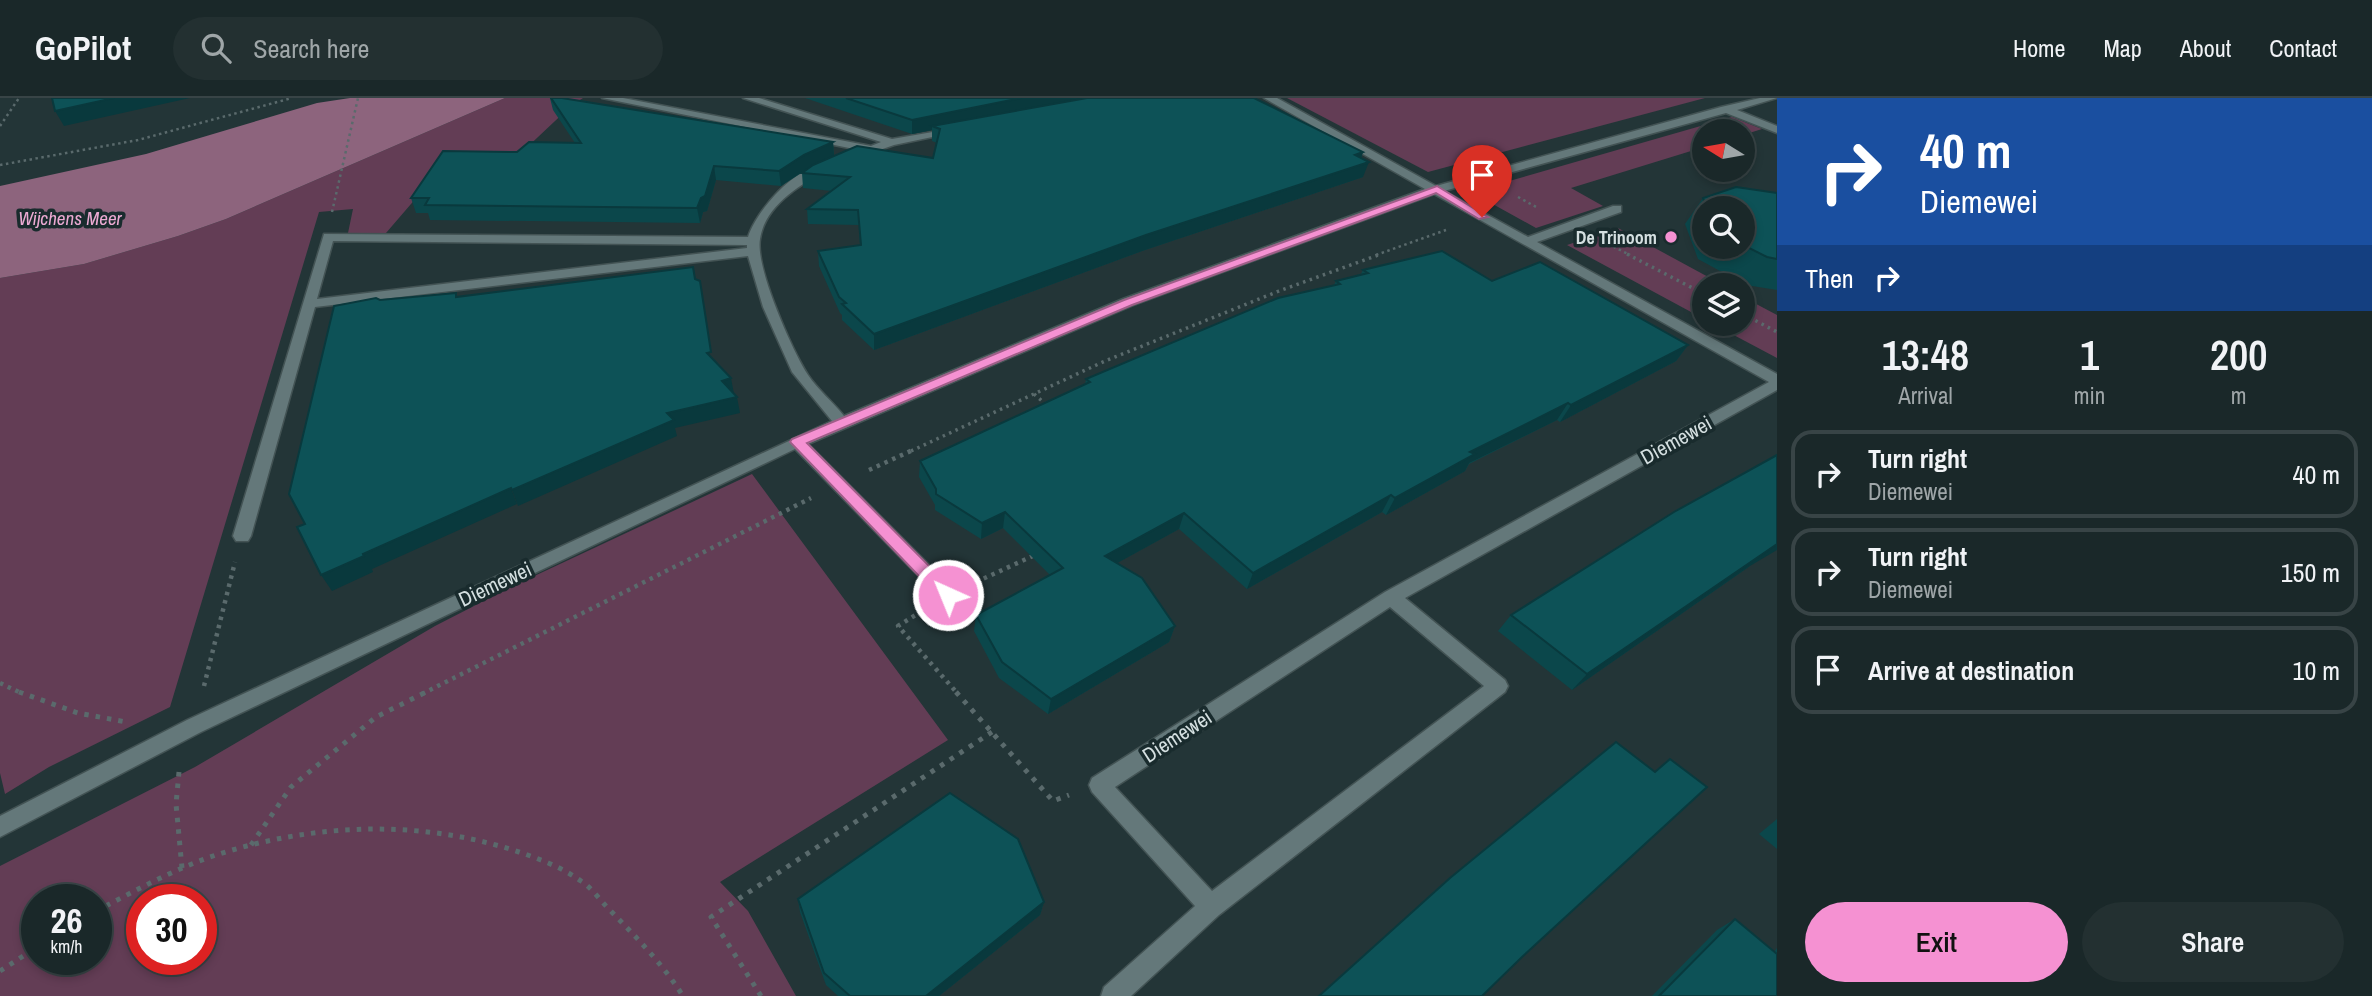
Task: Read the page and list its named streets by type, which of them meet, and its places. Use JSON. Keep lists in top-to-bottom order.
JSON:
{
  "streets": {
    "street": ["Diemewei"]
  },
  "water": ["Wijchens Meer"],
  "places": ["De Trinoom"],
  "north": "left",
  "page": {
    "header": "GoPilot",
    "search": "Search here",
    "nav": [
      "Home",
      "Map",
      "About",
      "Contact"
    ],
    "turn": ["40 m", "Diemewei"],
    "then": "Then",
    "eta": [
      "13:48",
      "Arrival",
      "1",
      "min",
      "200",
      "m"
    ],
    "list": [
      {
        "name": "Turn right",
        "note": "Diemewei",
        "value": "40 m"
      },
      {
        "name": "Turn right",
        "note": "Diemewei",
        "value": "150 m"
      },
      {
        "name": "Arrive at destination",
        "value": "10 m"
      }
    ],
    "speed": "26 km/h",
    "limit": "30",
    "buttons": ["Exit", "Share"]
  }
}
